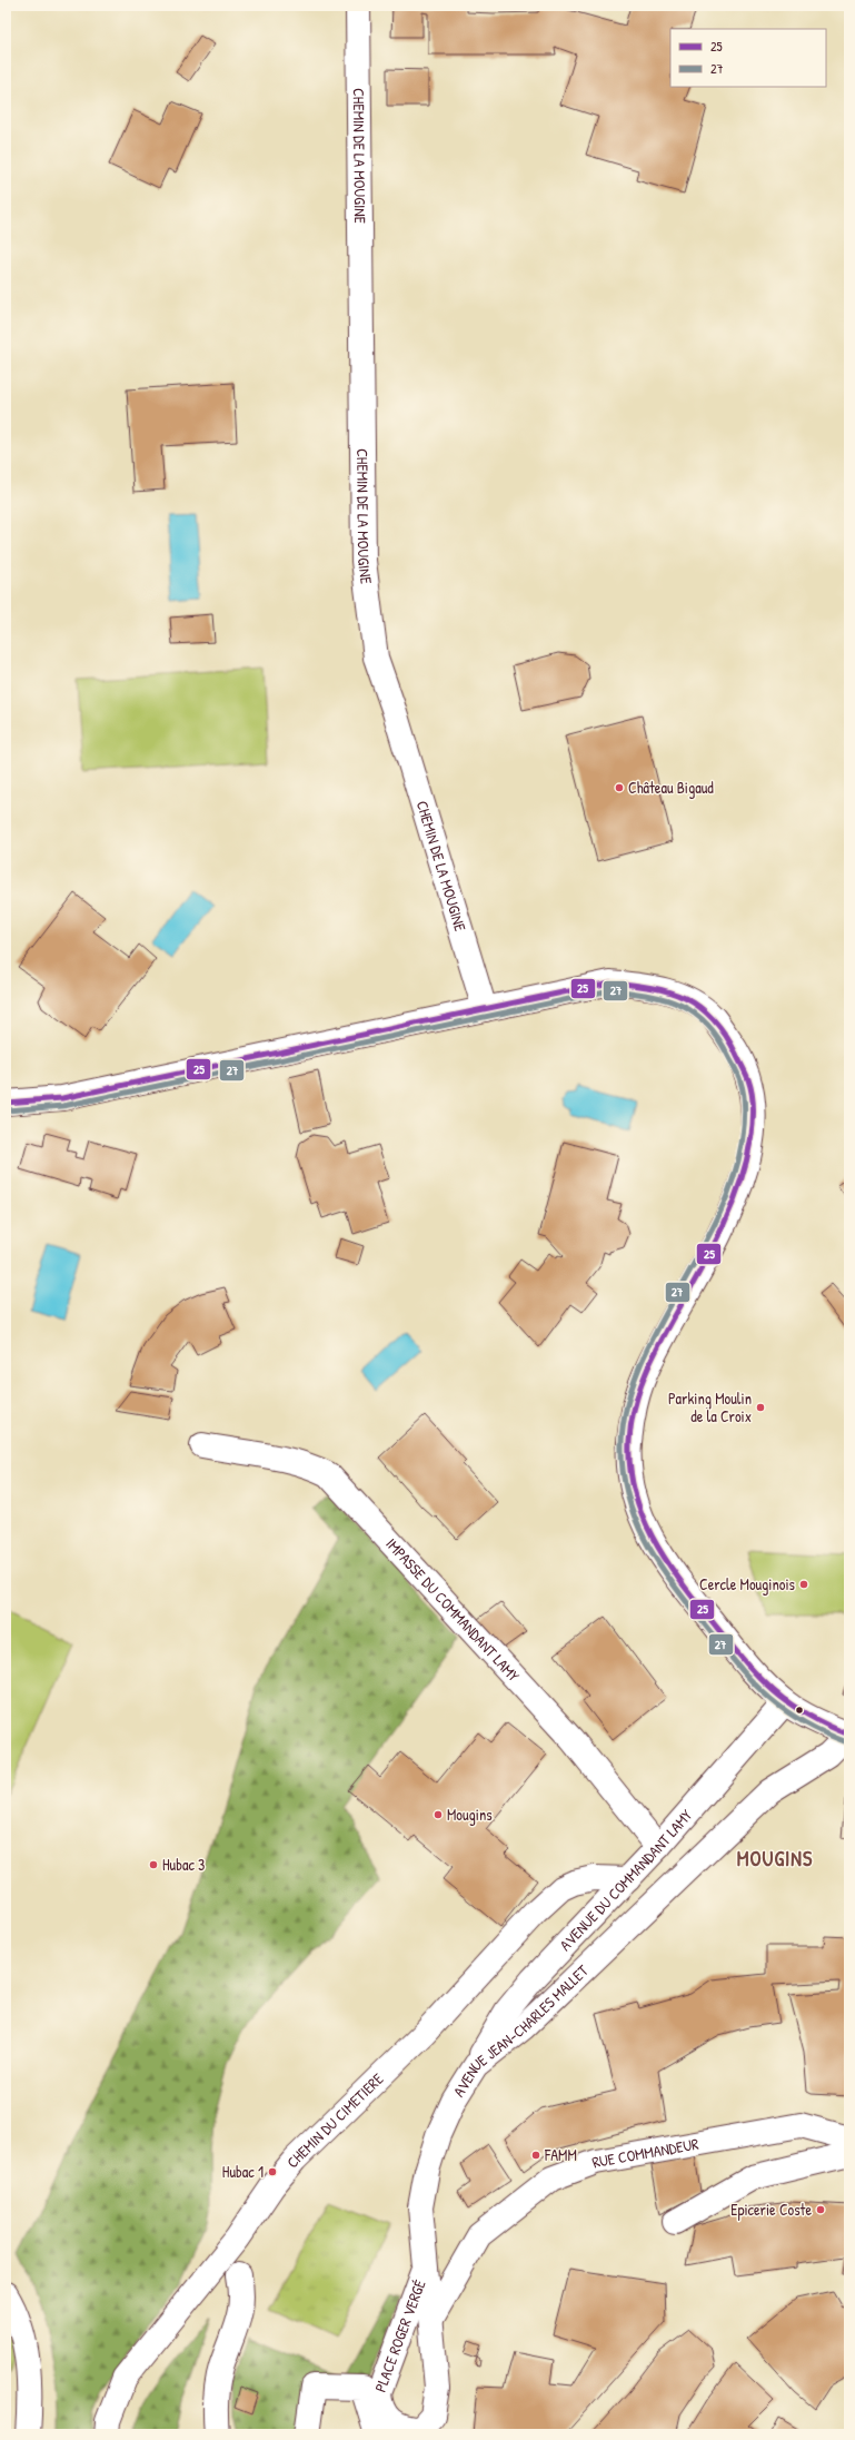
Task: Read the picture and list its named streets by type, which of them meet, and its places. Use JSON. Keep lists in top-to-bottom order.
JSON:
{
  "streets": {
    "street": [
      "CHEMIN DE LA MOUGINE",
      "IMPASSE DU COMMANDANT LAMY",
      "AVENUE DU COMMANDANT LAMY",
      "AVENUE JEAN-CHARLES MALLET",
      "CHEMIN DU CIMETIERE",
      "RUE COMMANDEUR",
      "PLACE ROGER VERGÉ"
    ]
  },
  "crossings": [
    ["IMPASSE DU COMMANDANT LAMY", "AVENUE DU COMMANDANT LAMY"],
    ["AVENUE DU COMMANDANT LAMY", "AVENUE JEAN-CHARLES MALLET"],
    ["AVENUE DU COMMANDANT LAMY", "CHEMIN DU CIMETIERE"],
    ["AVENUE JEAN-CHARLES MALLET", "RUE COMMANDEUR"],
    ["AVENUE JEAN-CHARLES MALLET", "PLACE ROGER VERGÉ"]
  ],
  "districts": ["MOUGINS"],
  "places": [
    "Château Bigaud",
    "Parking Moulin de la Croix",
    "Cercle Mouginois",
    "Mougins",
    "Hubac 3",
    "FAMM",
    "Hubac 1",
    "Epicerie Coste"
  ],
  "lines": ["transit line 25", "transit line 27"],
  "legend": ["25", "27"]
}
